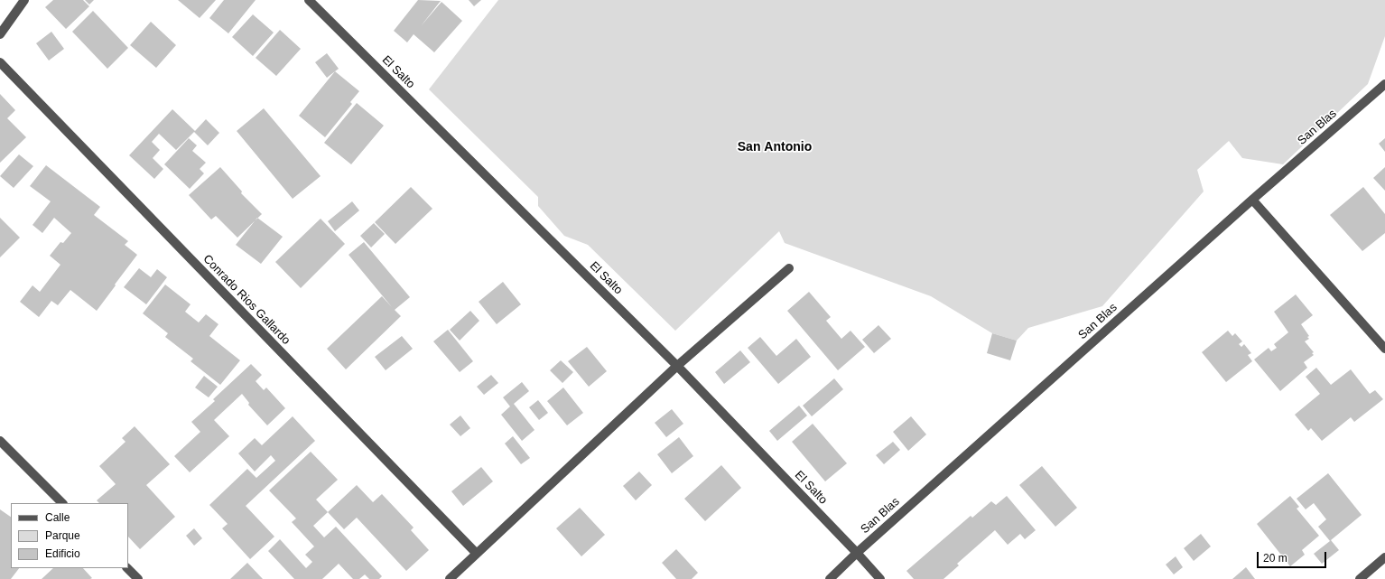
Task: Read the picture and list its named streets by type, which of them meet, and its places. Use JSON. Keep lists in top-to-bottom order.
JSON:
{
  "streets": {
    "street": ["El Salto", "San Blas", "Conrado Rios Gallardo"]
  },
  "crossings": [
    ["El Salto", "San Blas"]
  ],
  "districts": ["San Antonio"],
  "legend": ["Calle", "Parque", "Edificio"],
  "scale_bar": "20 m"
}
